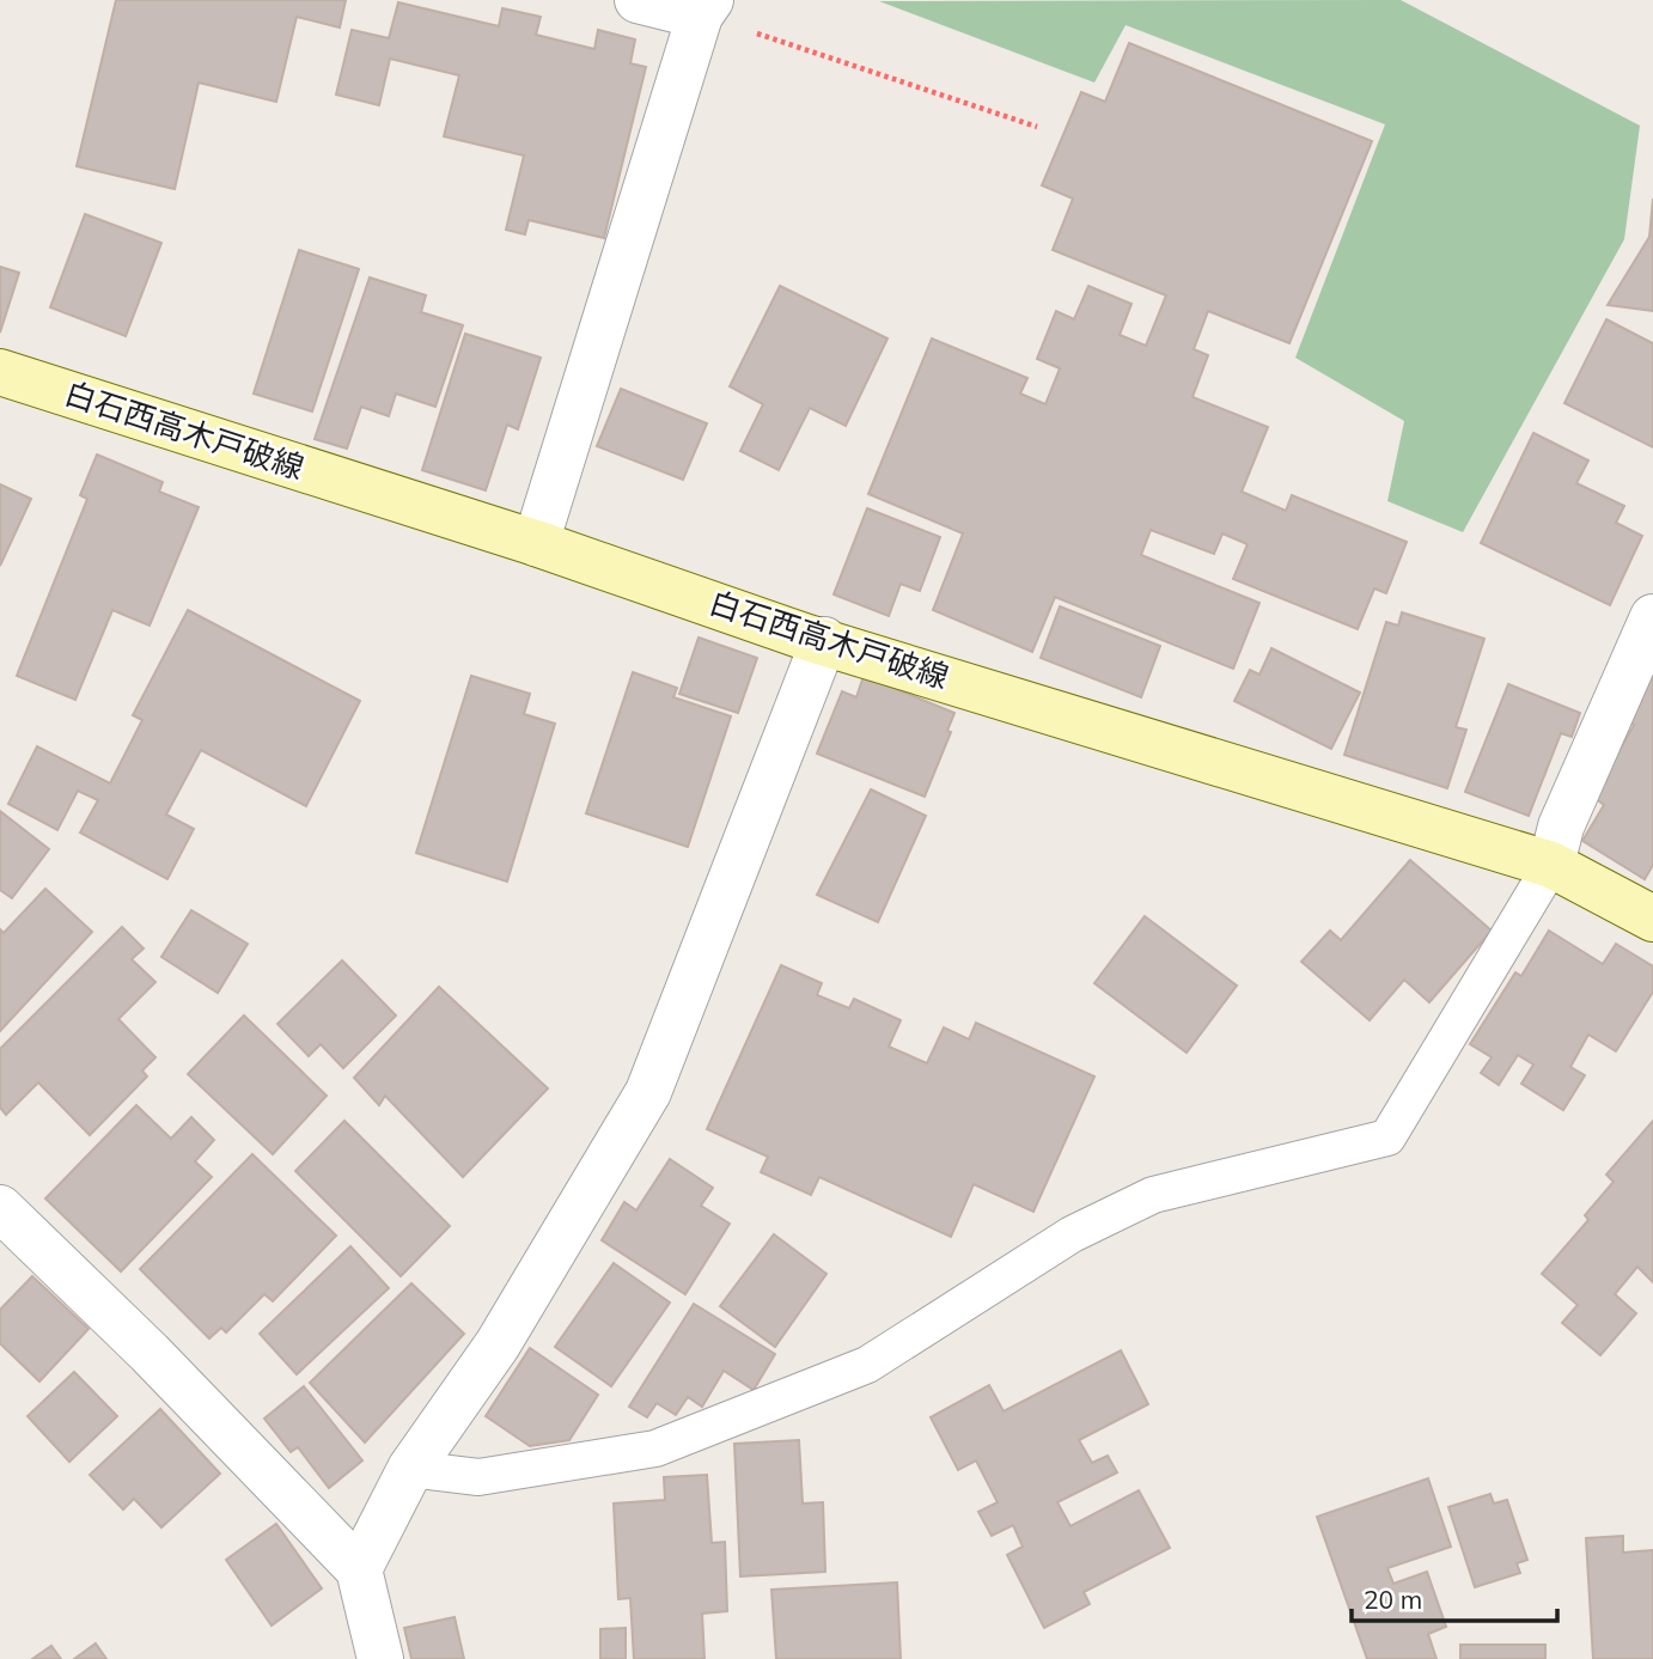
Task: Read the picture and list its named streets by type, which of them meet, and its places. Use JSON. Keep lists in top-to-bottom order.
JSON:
{
  "streets": {
    "main road": ["白石西高木戸破線"]
  },
  "scale_bar": "20 m"
}
